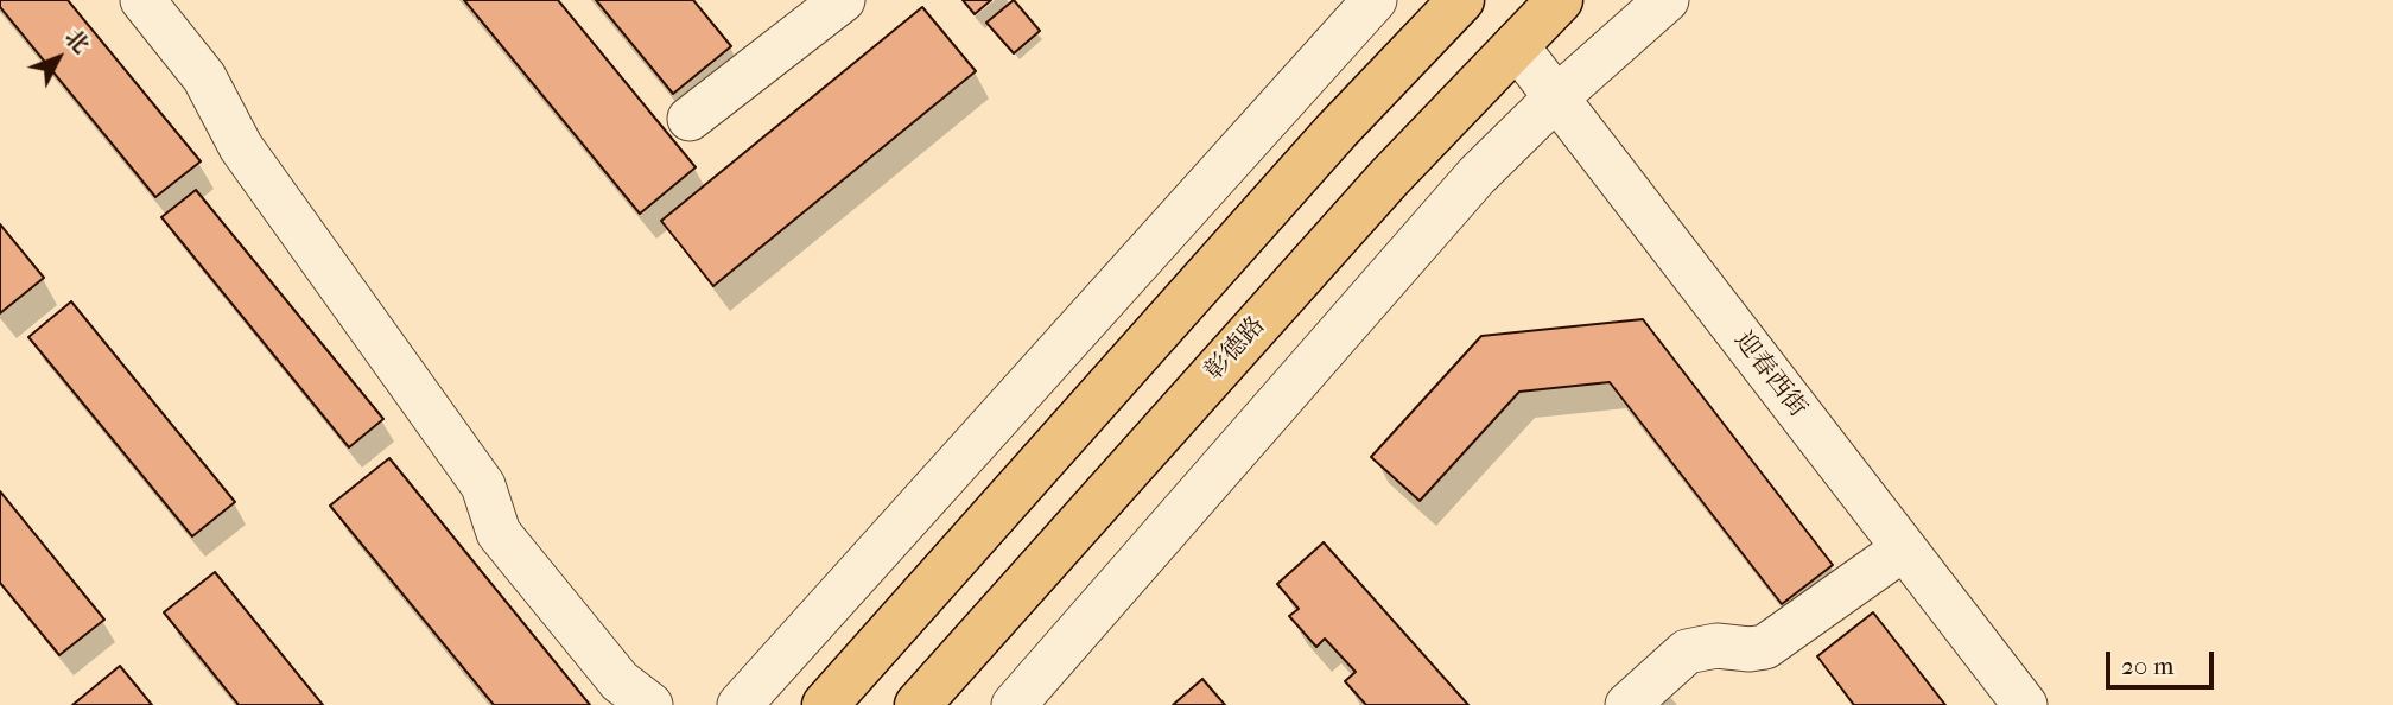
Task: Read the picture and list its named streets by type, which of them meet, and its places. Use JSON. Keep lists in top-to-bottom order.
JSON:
{
  "streets": {
    "main road": ["彰德路"],
    "street": ["迎春西街"]
  },
  "crossings": [
    ["彰德路", "迎春西街"]
  ],
  "scale_bar": "20 m",
  "north": "top right"
}
